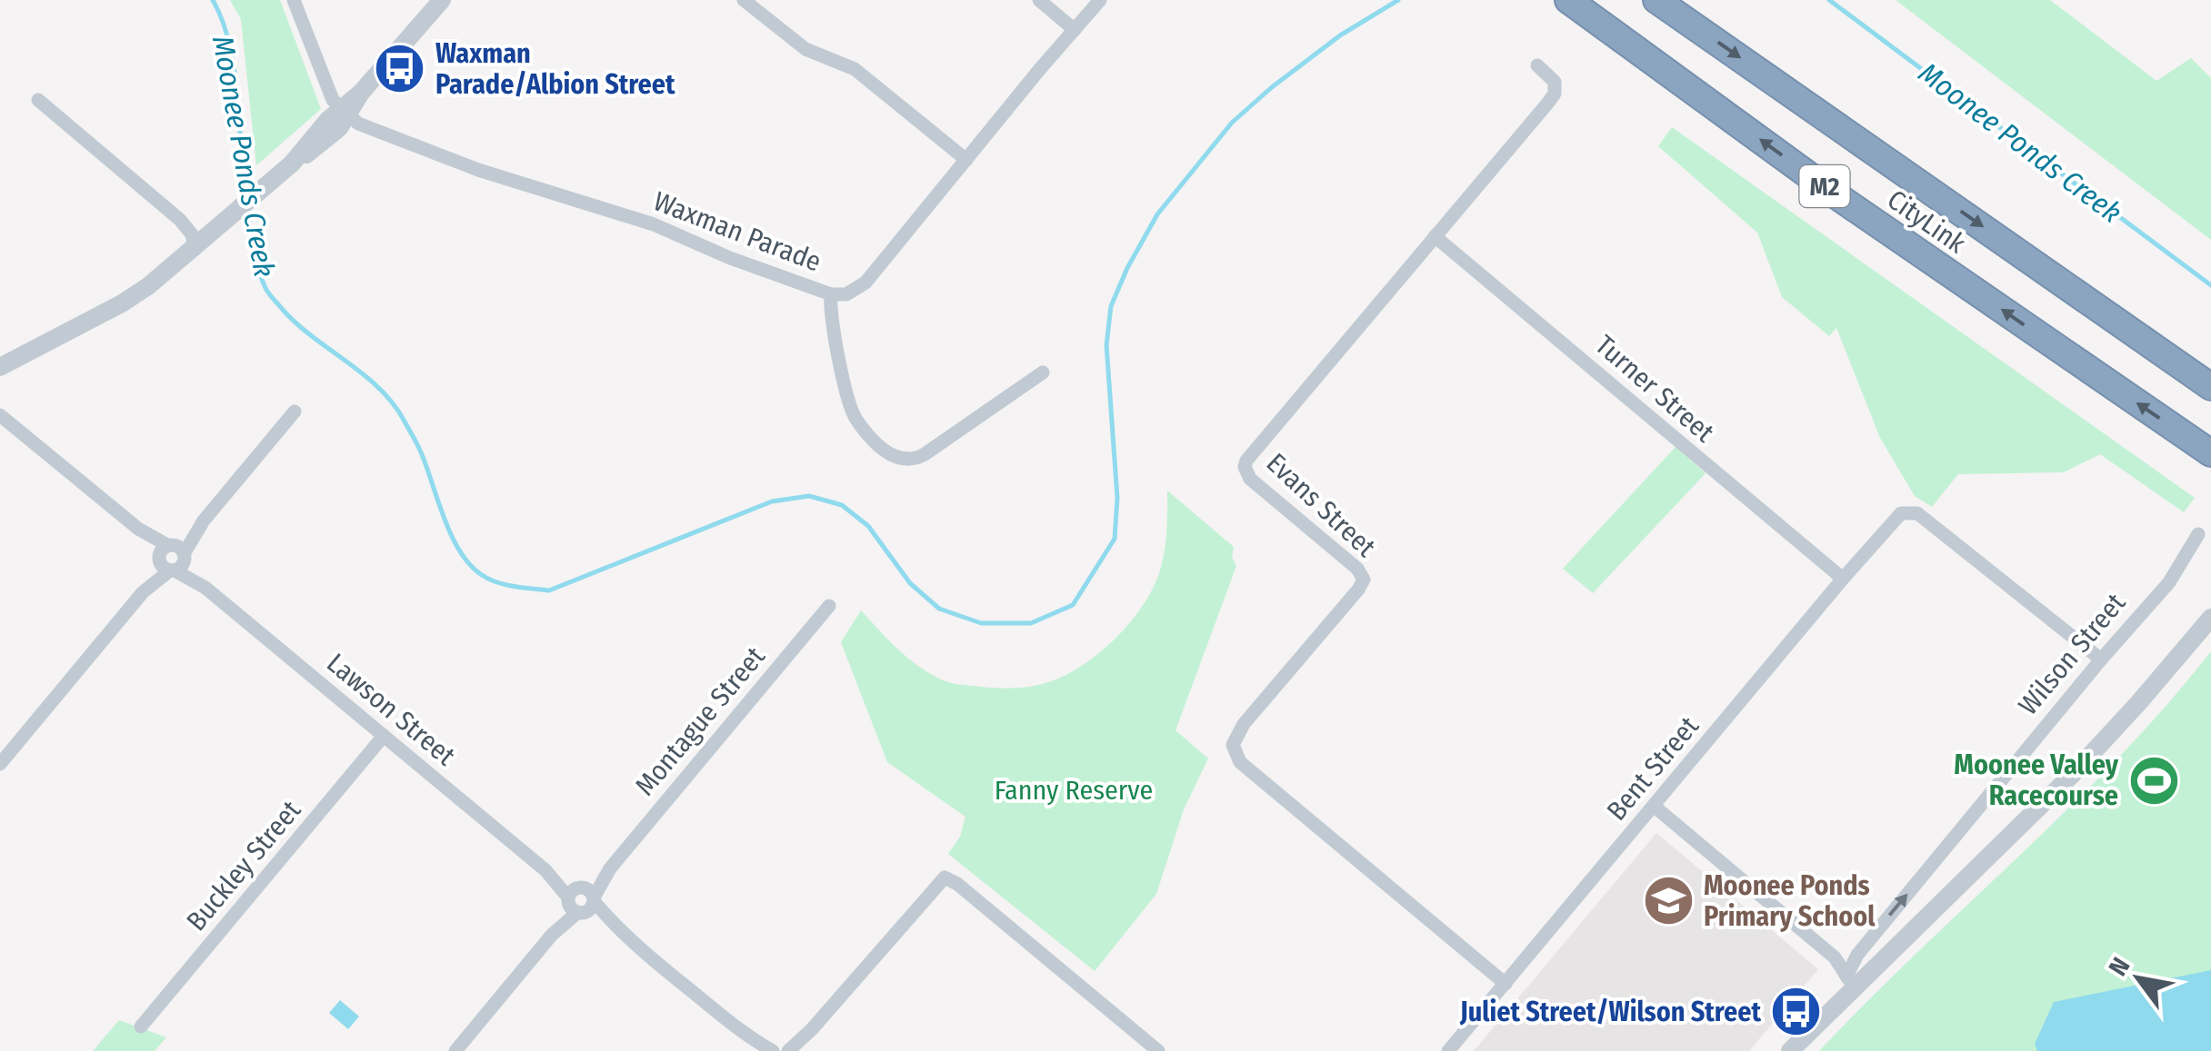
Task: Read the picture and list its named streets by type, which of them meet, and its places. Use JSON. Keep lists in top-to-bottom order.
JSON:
{
  "streets": {
    "highway": ["M2", "CityLink"],
    "street": [
      "Waxman Parade",
      "Turner Street",
      "Evans Street",
      "Wilson Street",
      "Lawson Street",
      "Montague Street",
      "Bent Street",
      "Buckley Street"
    ]
  },
  "crossings": [
    ["Turner Street", "Evans Street"],
    ["Turner Street", "Bent Street"],
    ["Evans Street", "Bent Street"],
    ["Wilson Street", "Bent Street"],
    ["Lawson Street", "Montague Street"],
    ["Lawson Street", "Buckley Street"]
  ],
  "water": ["Moonee Ponds Creek"],
  "parks": ["Fanny Reserve"],
  "places": {
    "bus stop": ["Waxman Parade/Albion Street", "Juliet Street/Wilson Street"],
    "sports": ["Moonee Valley Racecourse"],
    "school or university": ["Moonee Ponds Primary School"]
  },
  "north": "top left"
}
